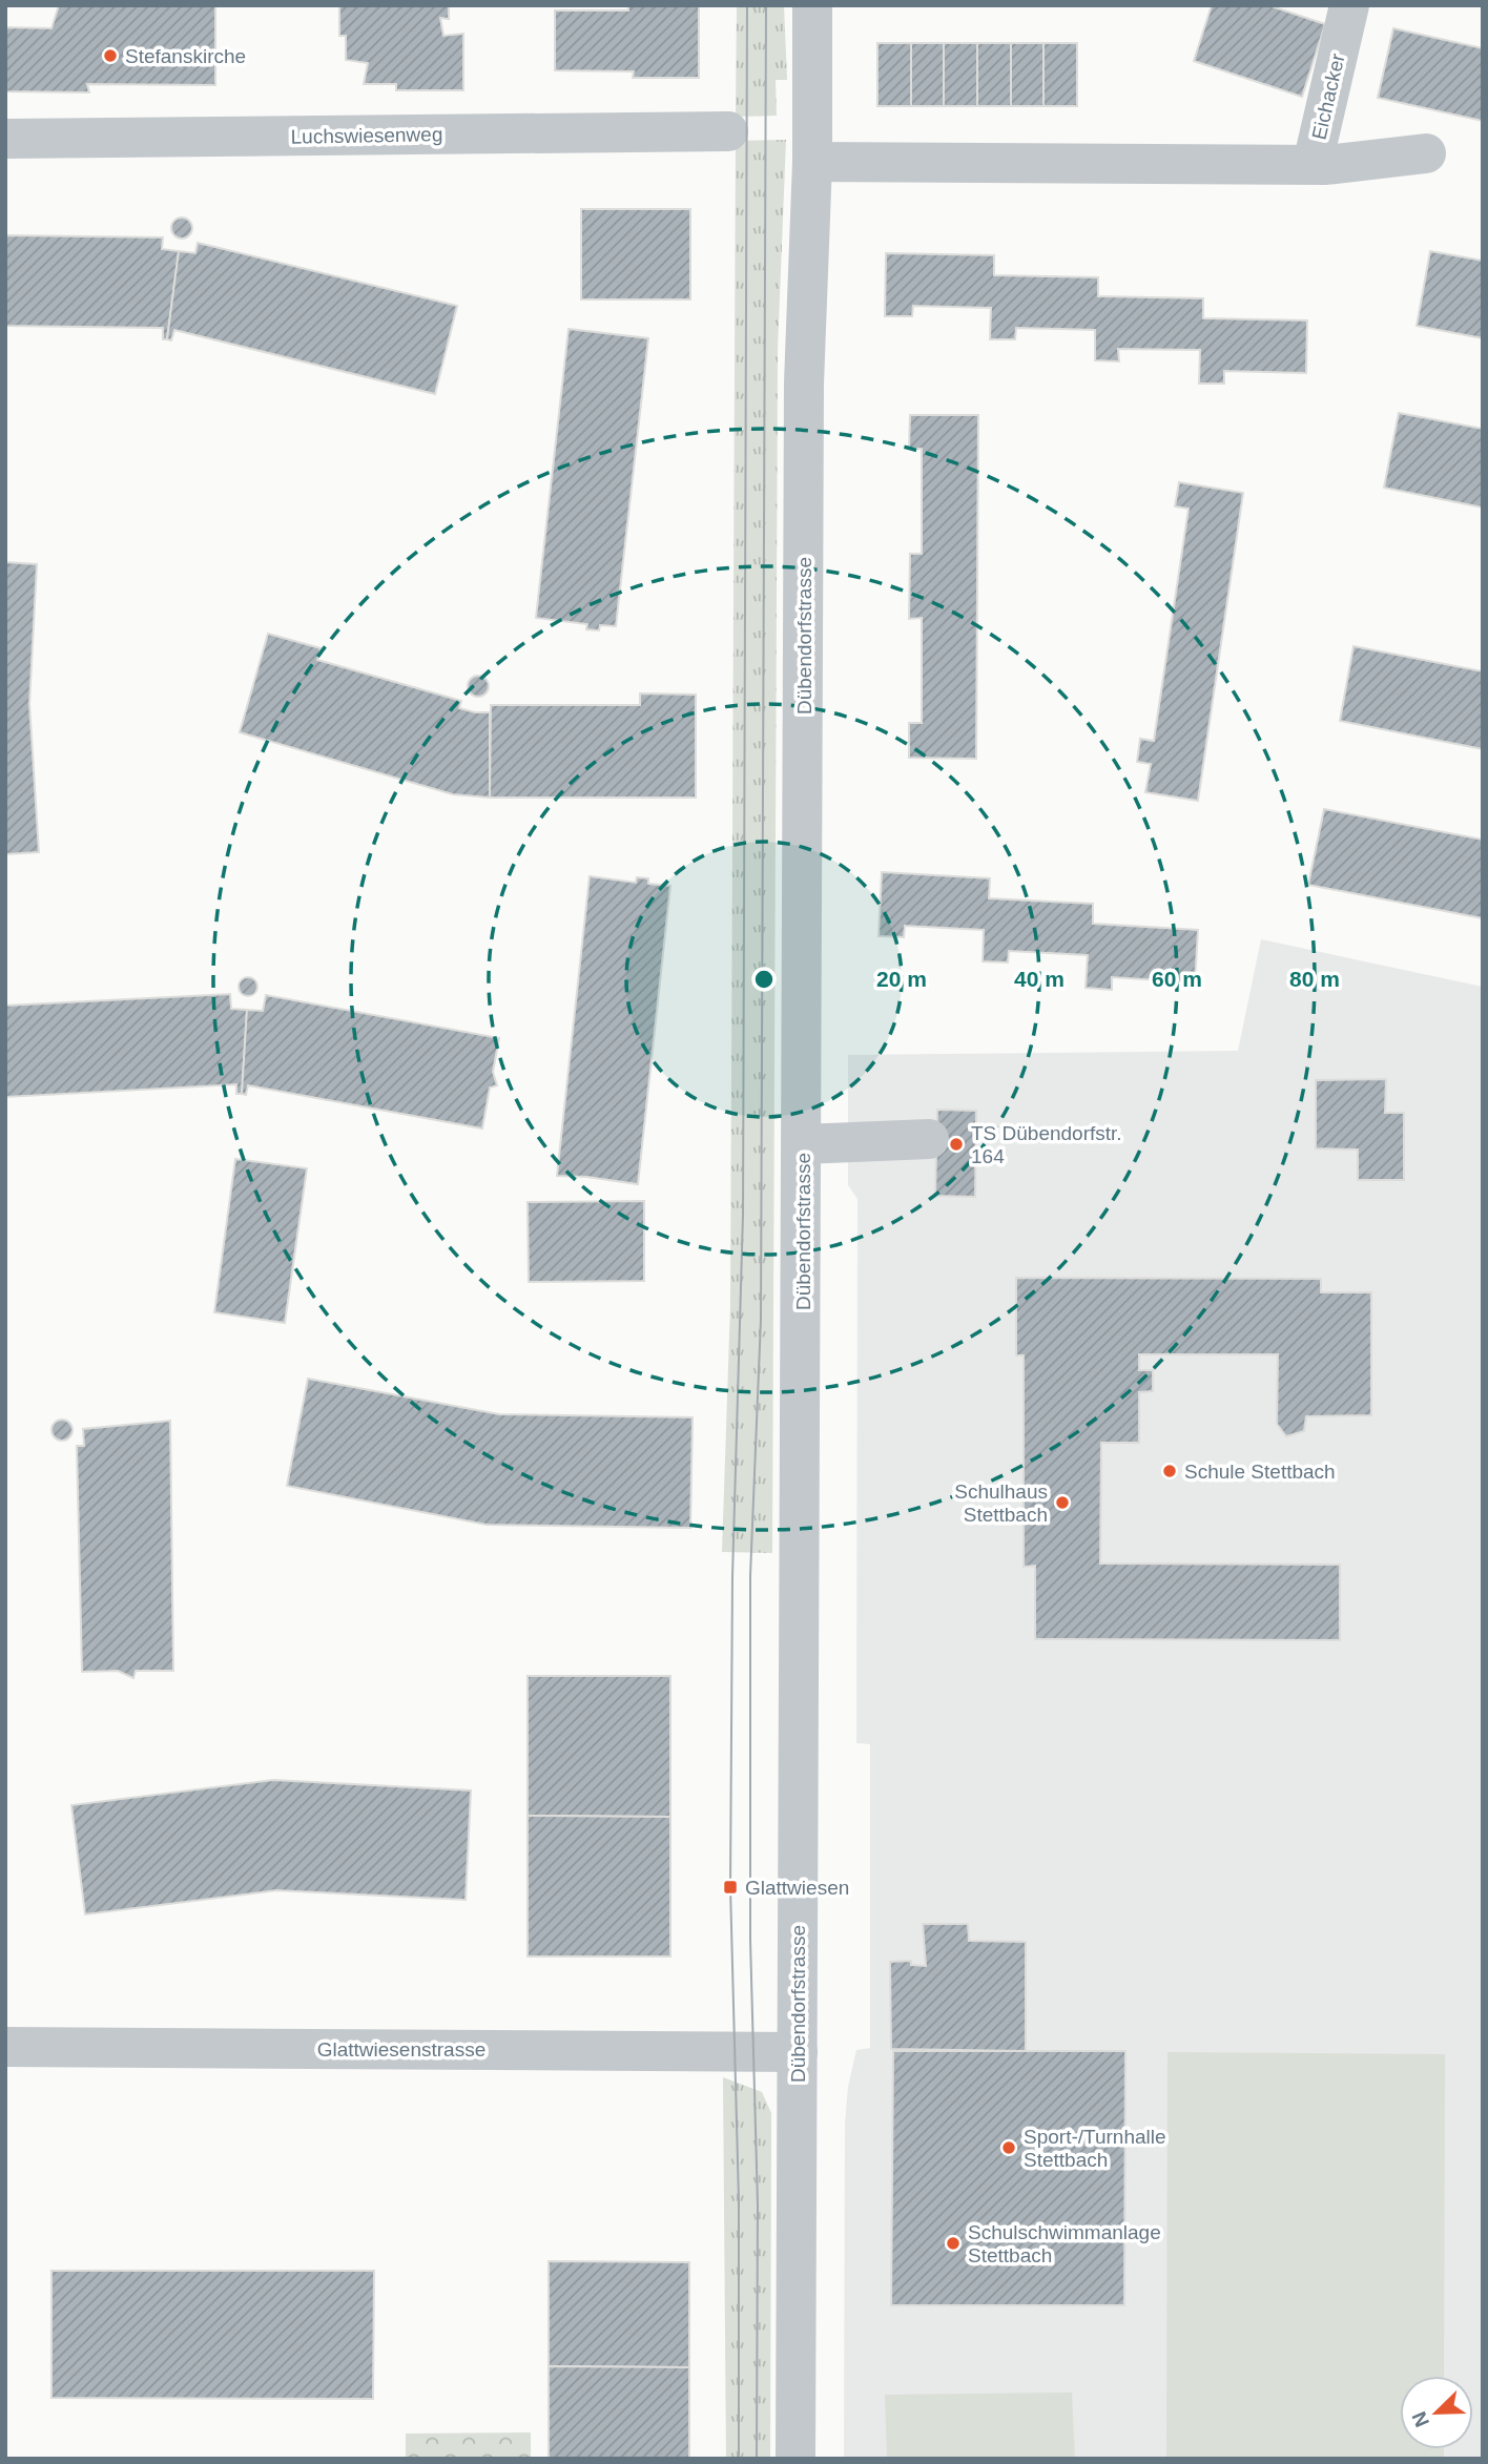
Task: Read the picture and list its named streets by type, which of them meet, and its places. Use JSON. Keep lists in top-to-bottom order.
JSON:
{
  "streets": {
    "street": [
      "Eichacker",
      "Luchswiesenweg",
      "Dübendorfstrasse",
      "Glattwiesenstrasse"
    ]
  },
  "crossings": [
    ["Dübendorfstrasse", "Glattwiesenstrasse"]
  ],
  "places": {
    "other": [
      "Stefanskirche",
      "TS Dübendorfstr. 164",
      "Schule Stettbach",
      "Schulhaus Stettbach",
      "Sport-/Turnhalle Stettbach",
      "Schulschwimmanlage Stettbach"
    ],
    "transit": ["Glattwiesen"]
  },
  "north": "bottom left",
  "rings": [
    "20 m",
    "40 m",
    "60 m",
    "80 m"
  ]
}
